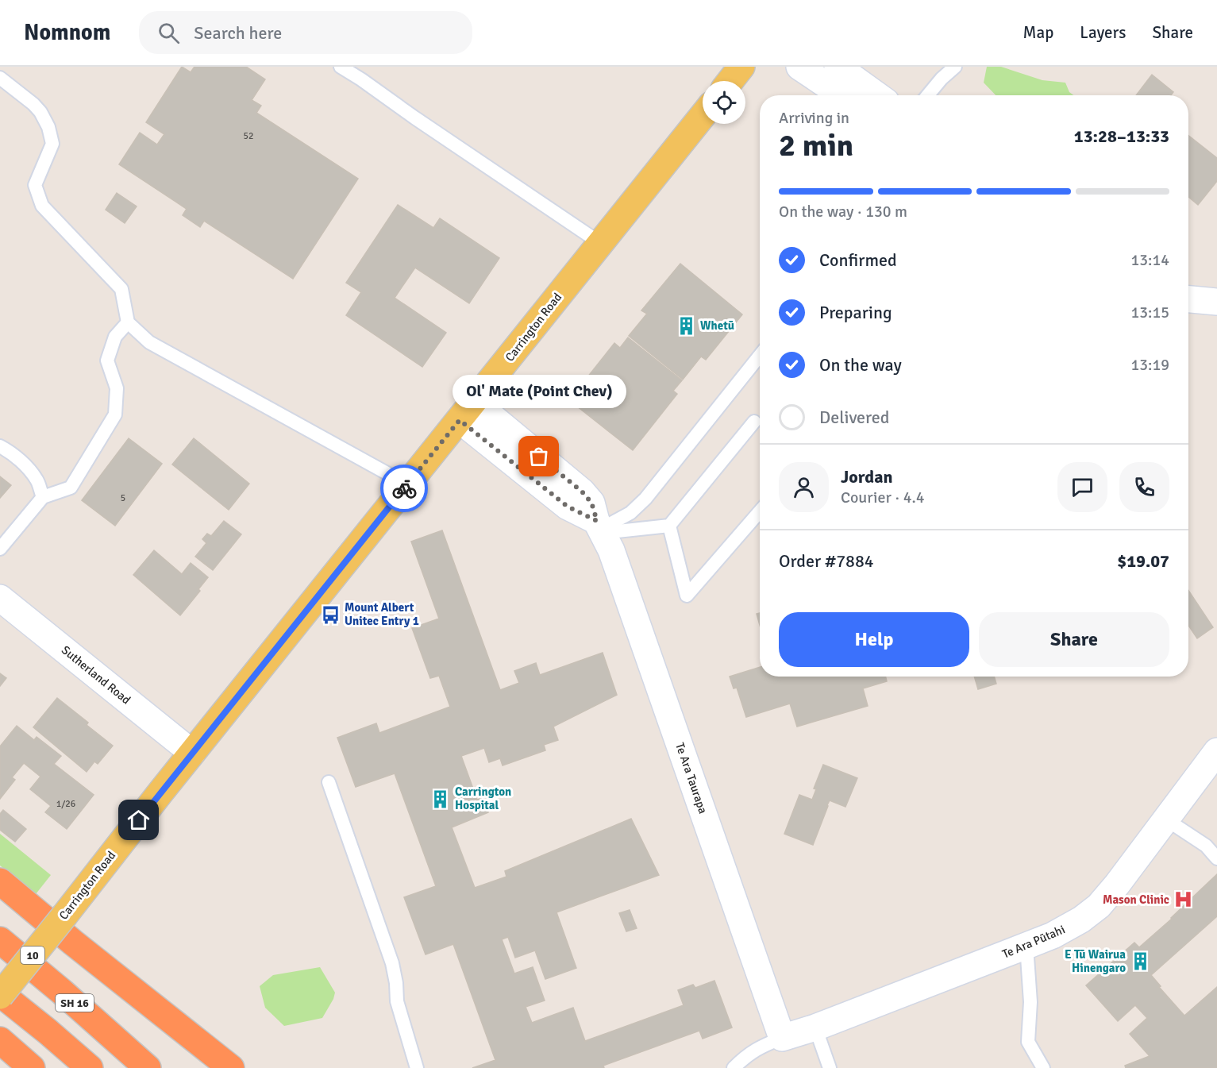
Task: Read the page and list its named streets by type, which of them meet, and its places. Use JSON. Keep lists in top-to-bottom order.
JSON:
{
  "streets": {
    "highway": ["SH 16"],
    "main road": ["Carrington Road", "10"],
    "street": ["Sutherland Road", "Te Ara Taurapa", "Te Ara Pūtahi"]
  },
  "crossings": [
    ["Carrington Road", "Sutherland Road"],
    ["Te Ara Taurapa", "Te Ara Pūtahi"]
  ],
  "places": {
    "building": ["Whetū", "Carrington Hospital", "E Tū Wairua Hinengaro"],
    "other": ["Ol' Mate (Point Chev)"],
    "bus stop": ["Mount Albert Unitec Entry 1"],
    "hospital": ["Mason Clinic"]
  },
  "house_numbers": ["52", "5", "1/26"],
  "page": {
    "header": "Nomnom",
    "search": "Search here",
    "nav": ["Map", "Layers", "Share"],
    "heading": ["2 min", "Arriving in", "13:28–13:33"],
    "panel": [
      "Jordan",
      "Courier · 4.4",
      "Order #7884",
      "$19.07"
    ],
    "bar": "On the way · 130 m",
    "list": [
      ["Confirmed", "13:14"],
      ["Preparing", "13:15"],
      ["On the way", "13:19"],
      "Delivered"
    ],
    "bubble": "Ol' Mate (Point Chev)",
    "buttons": ["Help", "Share"]
  }
}
